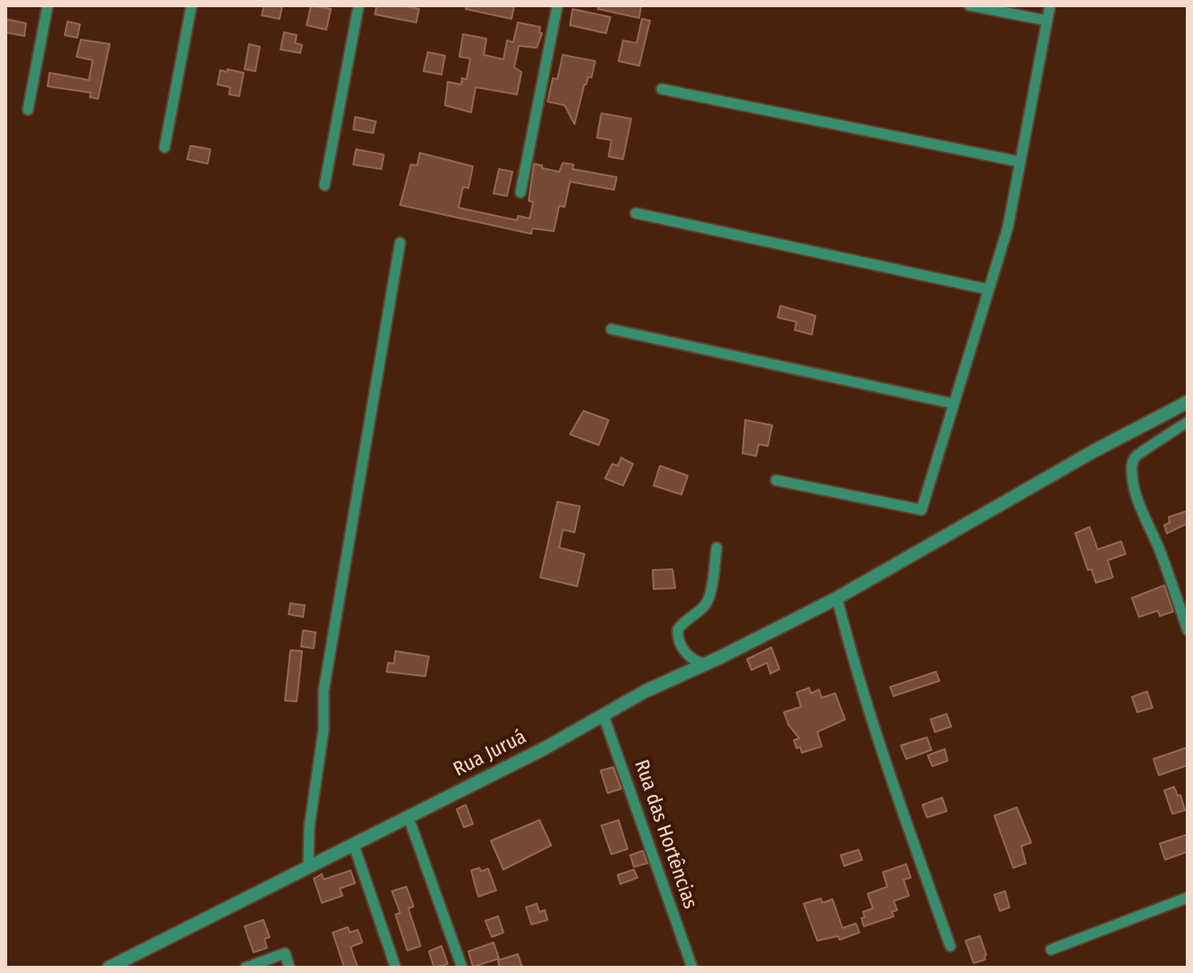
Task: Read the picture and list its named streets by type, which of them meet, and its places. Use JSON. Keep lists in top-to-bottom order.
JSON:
{
  "streets": {
    "street": ["Rua Juruá", "Rua das Hortências"]
  },
  "crossings": [
    ["Rua Juruá", "Rua das Hortências"]
  ]
}
